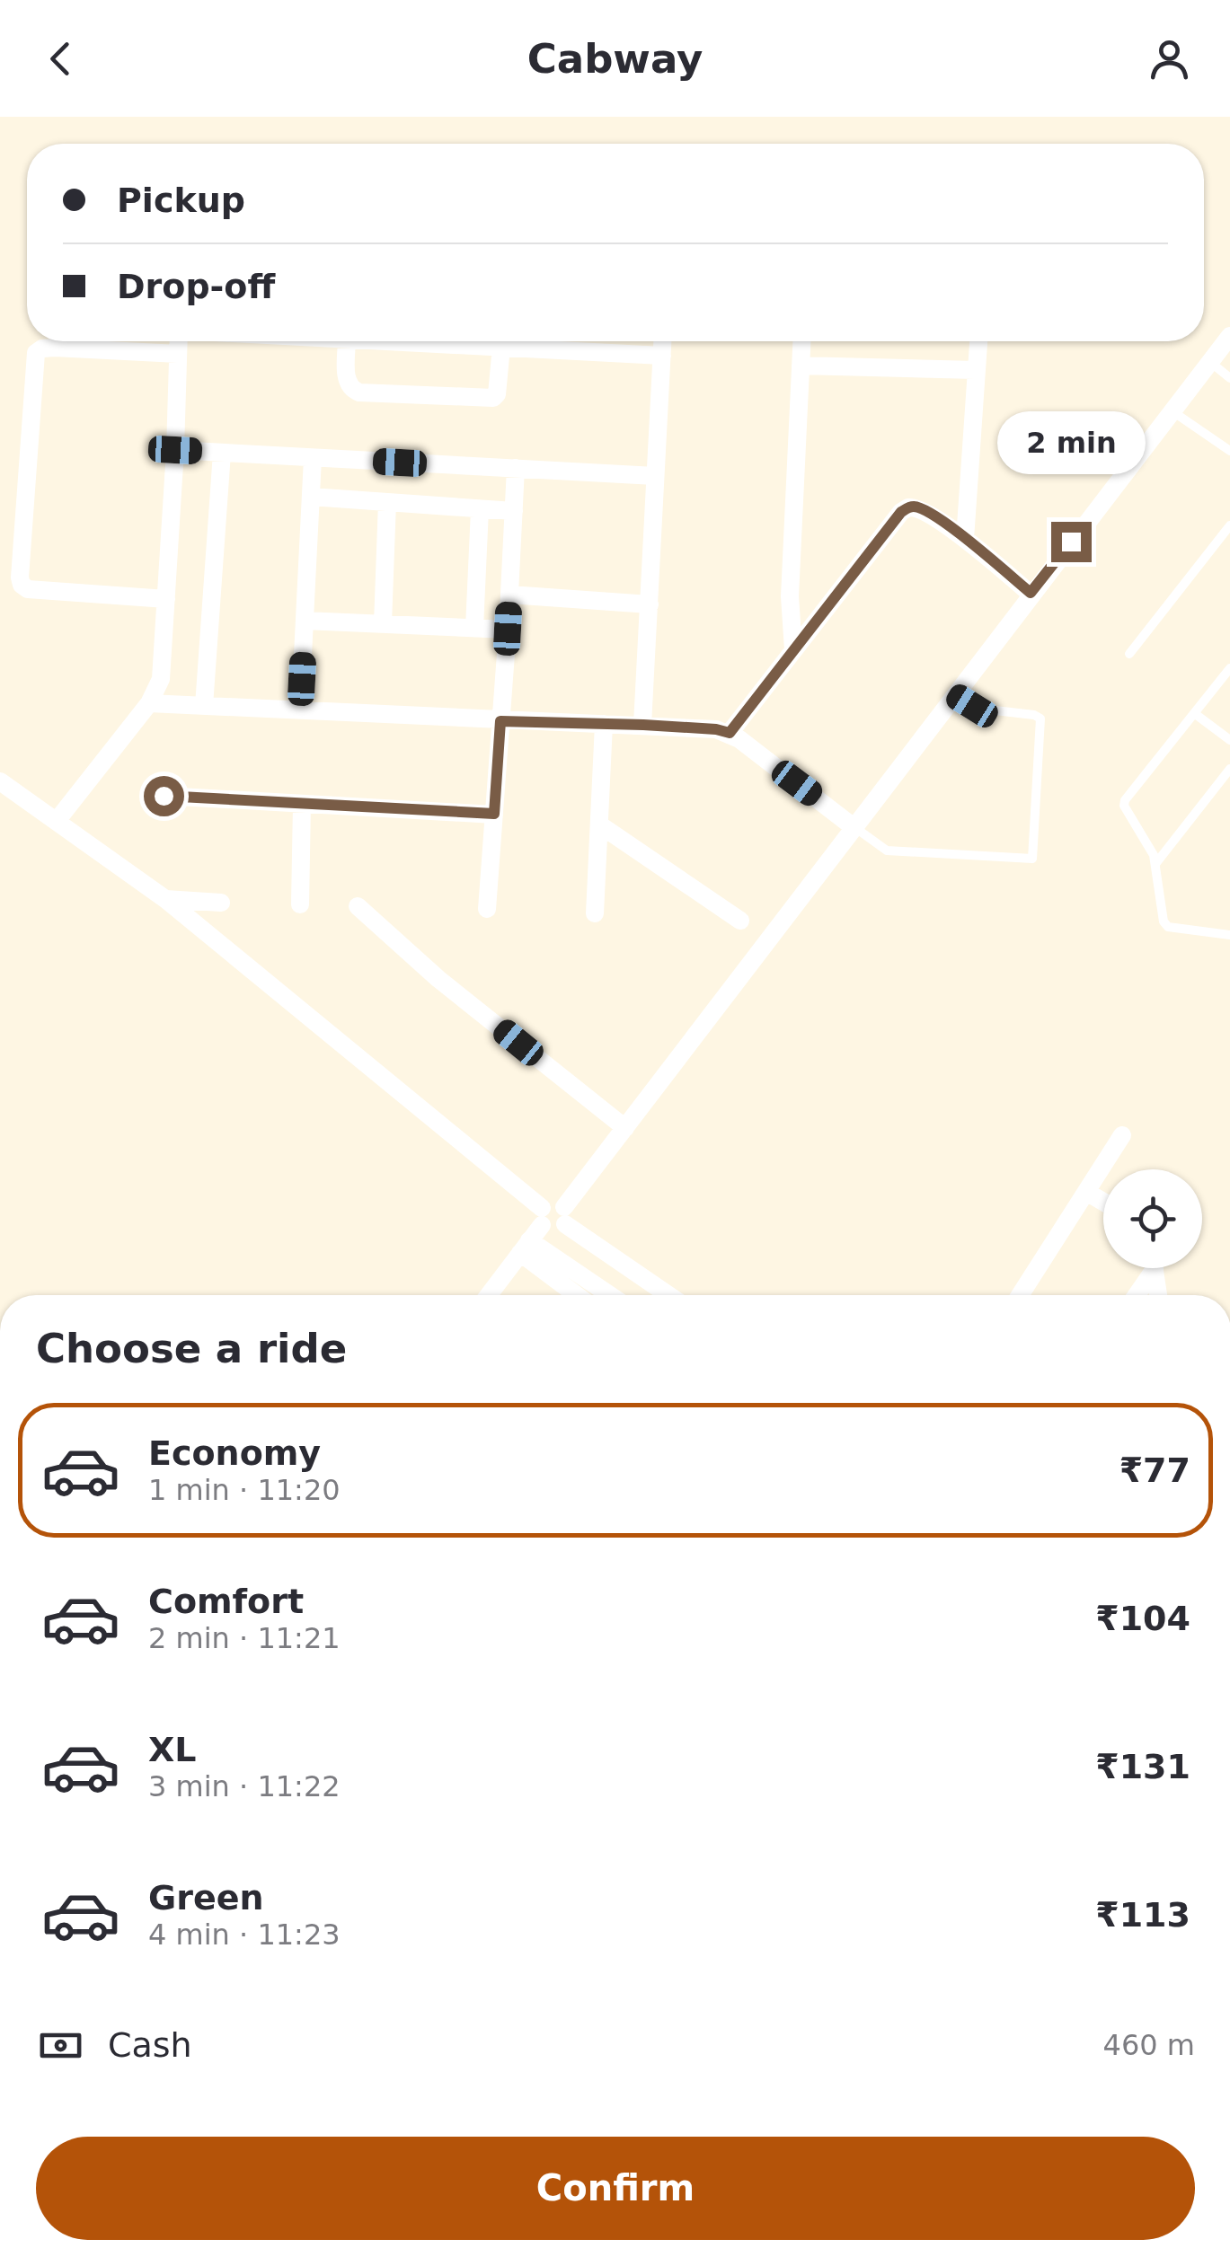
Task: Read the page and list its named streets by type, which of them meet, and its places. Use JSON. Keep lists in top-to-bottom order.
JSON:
{
  "page": {
    "header": "Cabway",
    "banner": ["Pickup", "Drop-off"],
    "bubble": "2 min",
    "heading": "Choose a ride",
    "list": [
      {
        "name": "Economy",
        "note": "1 min · 11:20",
        "value": "₹77"
      },
      {
        "name": "Comfort",
        "note": "2 min · 11:21",
        "value": "₹104"
      },
      {
        "name": "XL",
        "note": "3 min · 11:22",
        "value": "₹131"
      },
      {
        "name": "Green",
        "note": "4 min · 11:23",
        "value": "₹113"
      }
    ],
    "pay": ["Cash", "460 m"],
    "buttons": "Confirm"
  }
}
